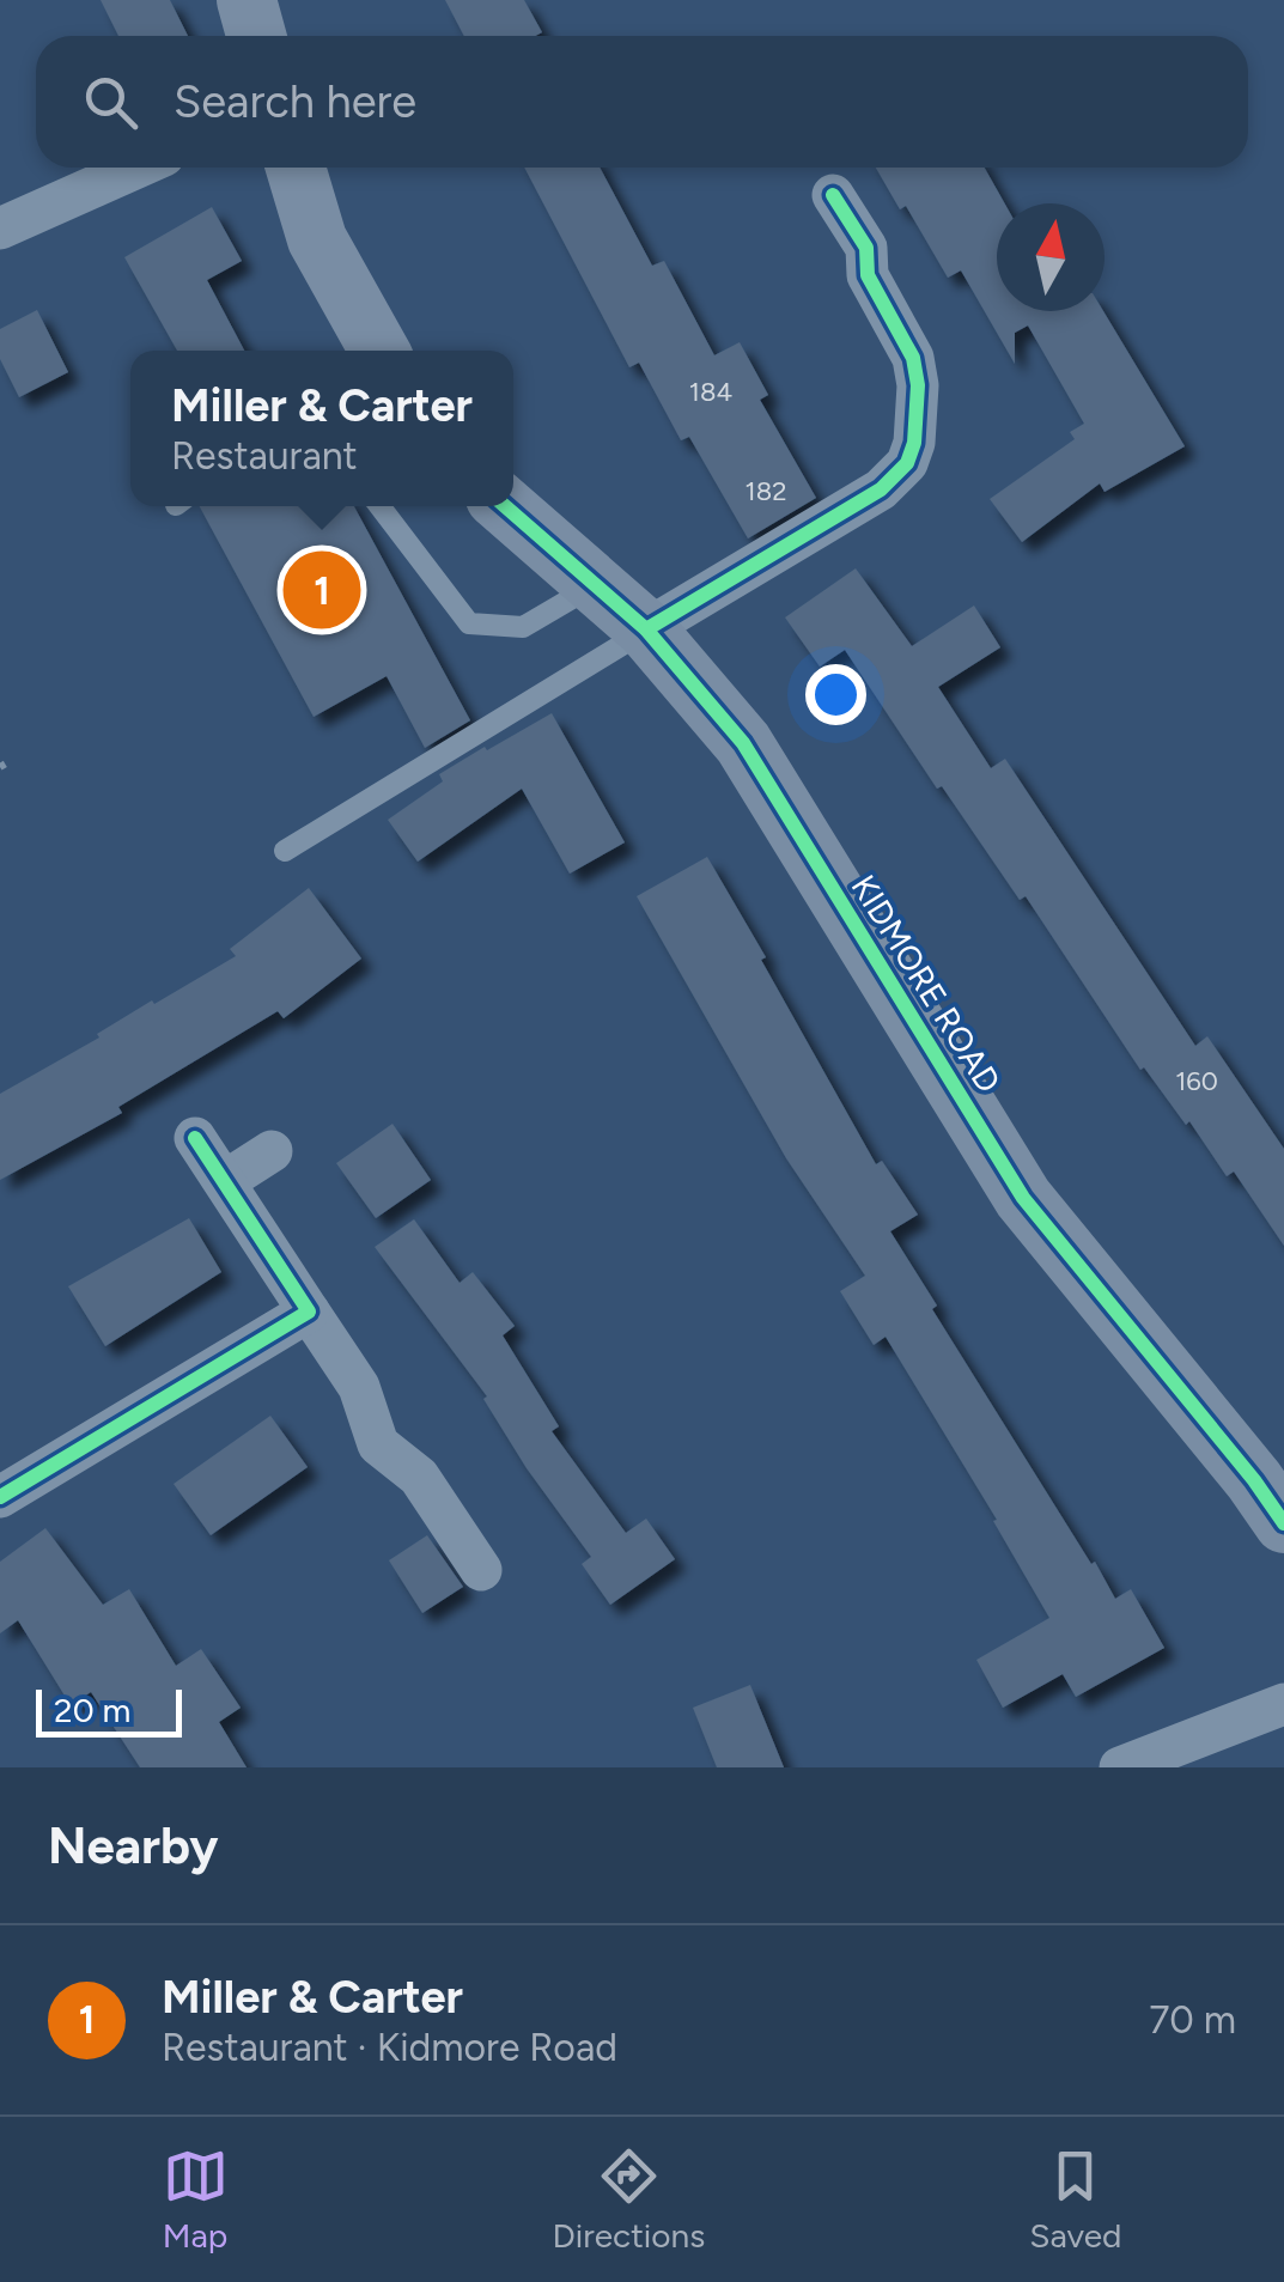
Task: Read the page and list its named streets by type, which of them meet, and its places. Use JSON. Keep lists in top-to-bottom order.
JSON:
{
  "streets": {
    "street": ["KIDMORE ROAD"]
  },
  "house_numbers": ["184", "182", "160"],
  "scale_bar": "20 m",
  "north": "top",
  "page": {
    "search": "Search here",
    "popup": ["Miller & Carter", "Restaurant"],
    "pins": "1",
    "scale": "20 m",
    "heading": "Nearby",
    "list": [
      {
        "mark": "1",
        "name": "Miller & Carter",
        "note": "Restaurant · Kidmore Road",
        "value": "70 m"
      }
    ],
    "nav": ["Map", "Directions", "Saved"]
  }
}
